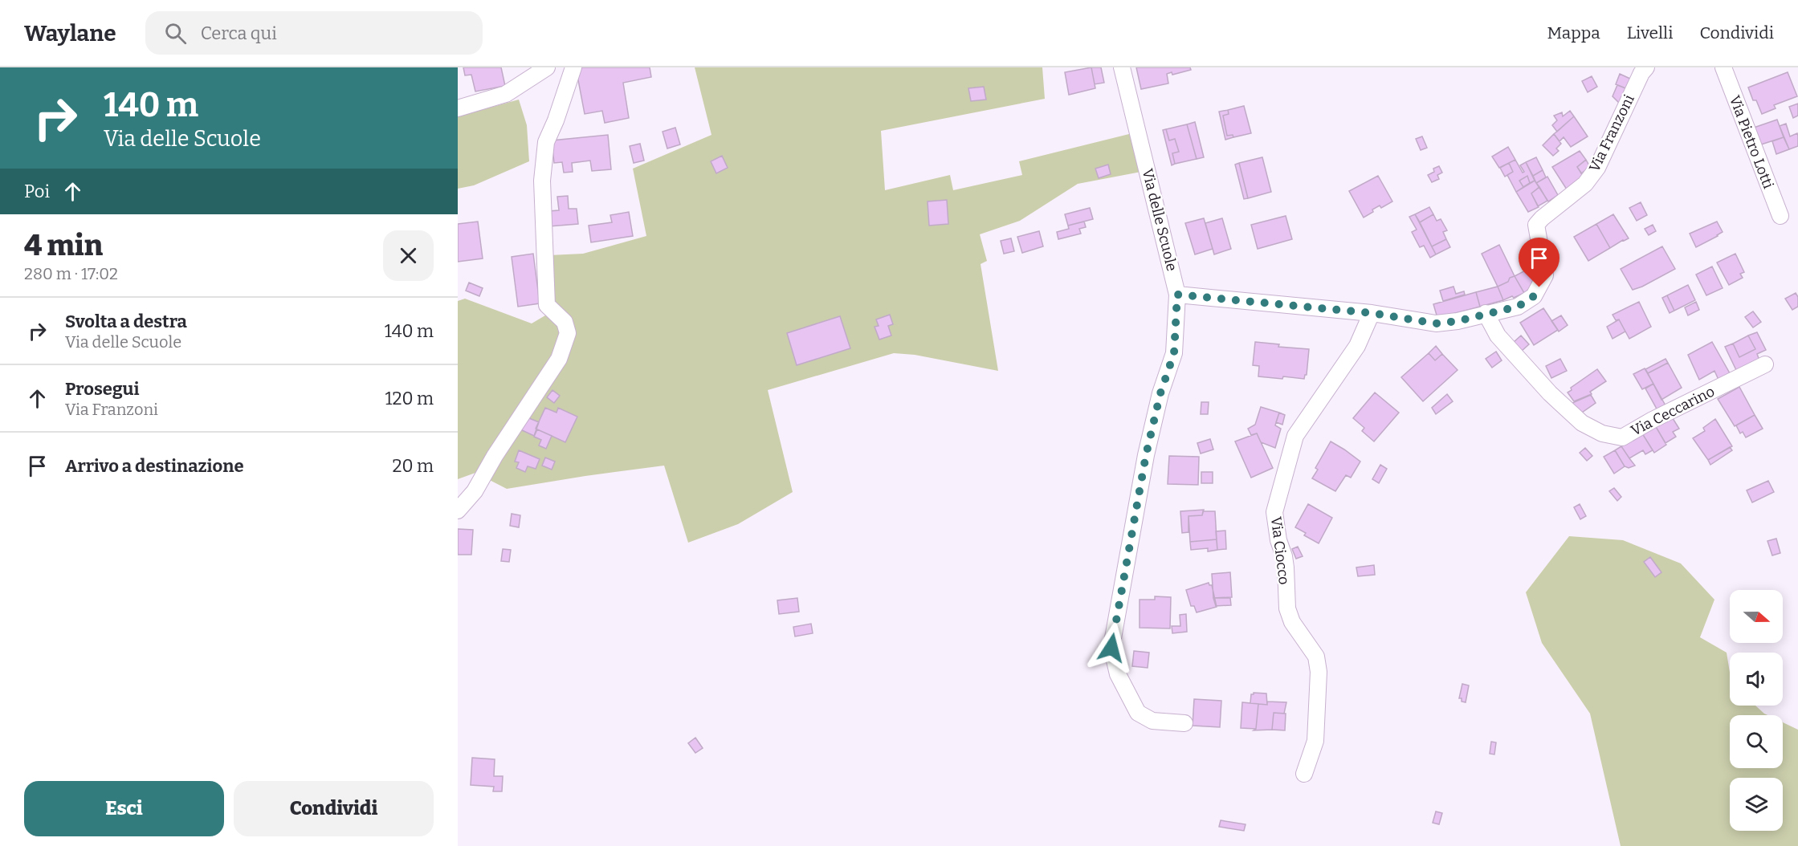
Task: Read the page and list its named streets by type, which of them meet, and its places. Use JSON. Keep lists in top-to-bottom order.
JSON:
{
  "streets": {
    "street": [
      "Via Franzoni",
      "Via Pietro Lotti",
      "Via delle Scuole",
      "Via Ceccarino",
      "Via Ciocco"
    ]
  },
  "crossings": [
    ["Via Franzoni", "Via Ceccarino"]
  ],
  "north": "right",
  "page": {
    "header": "Waylane",
    "search": "Cerca qui",
    "nav": ["Mappa", "Livelli", "Condividi"],
    "turn": ["140 m", "Via delle Scuole"],
    "then": "Poi",
    "heading": ["4 min", "280 m · 17:02"],
    "list": [
      {
        "name": "Svolta a destra",
        "note": "Via delle Scuole",
        "value": "140 m"
      },
      {
        "name": "Prosegui",
        "note": "Via Franzoni",
        "value": "120 m"
      },
      {
        "name": "Arrivo a destinazione",
        "value": "20 m"
      }
    ],
    "buttons": ["Esci", "Condividi"]
  }
}
